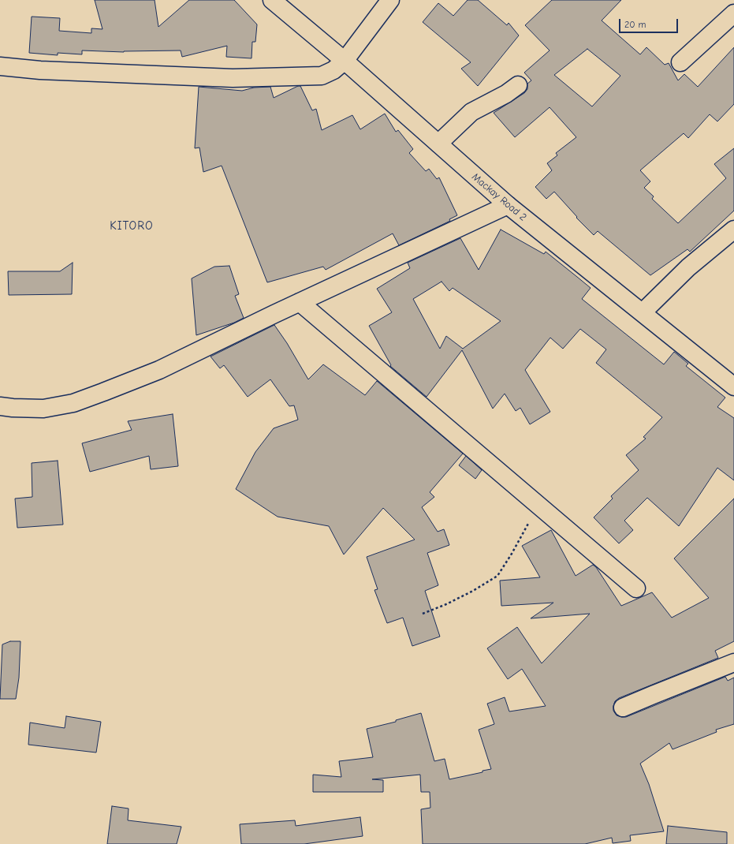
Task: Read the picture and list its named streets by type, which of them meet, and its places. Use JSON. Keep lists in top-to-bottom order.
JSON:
{
  "streets": {
    "street": ["Mackay Road 2"]
  },
  "districts": ["KITORO"],
  "scale_bar": "20 m"
}
